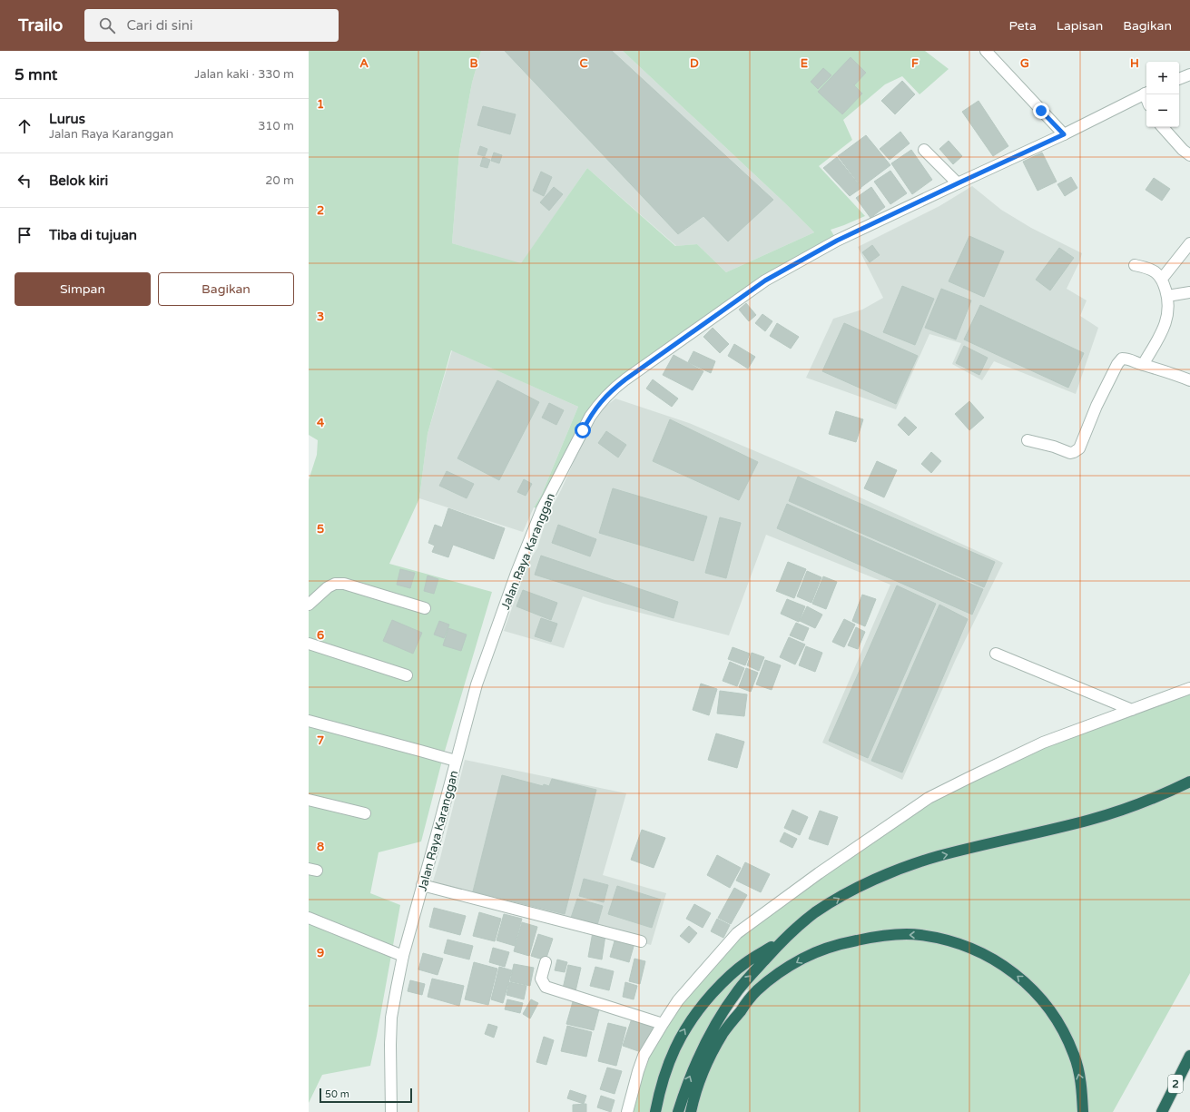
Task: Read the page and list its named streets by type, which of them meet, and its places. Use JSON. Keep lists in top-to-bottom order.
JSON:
{
  "streets": {
    "highway": ["2"],
    "street": ["Jalan Raya Karanggan"]
  },
  "scale_bar": "50 m",
  "page": {
    "header": "Trailo",
    "search": "Cari di sini",
    "nav": ["Peta", "Lapisan", "Bagikan"],
    "heading": ["5 mnt", "Jalan kaki · 330 m"],
    "map_buttons": ["+", "−"],
    "list": [
      ["Lurus", "Jalan Raya Karanggan", "310 m"],
      ["Belok kiri", "20 m"],
      "Tiba di tujuan"
    ],
    "buttons": ["Simpan", "Bagikan"],
    "scale": "50 m"
  },
  "grid": {
    "columns": [
      "A",
      "B",
      "C",
      "D",
      "E",
      "F",
      "G",
      "H"
    ],
    "rows": [
      "1",
      "2",
      "3",
      "4",
      "5",
      "6",
      "7",
      "8",
      "9"
    ]
  }
}
